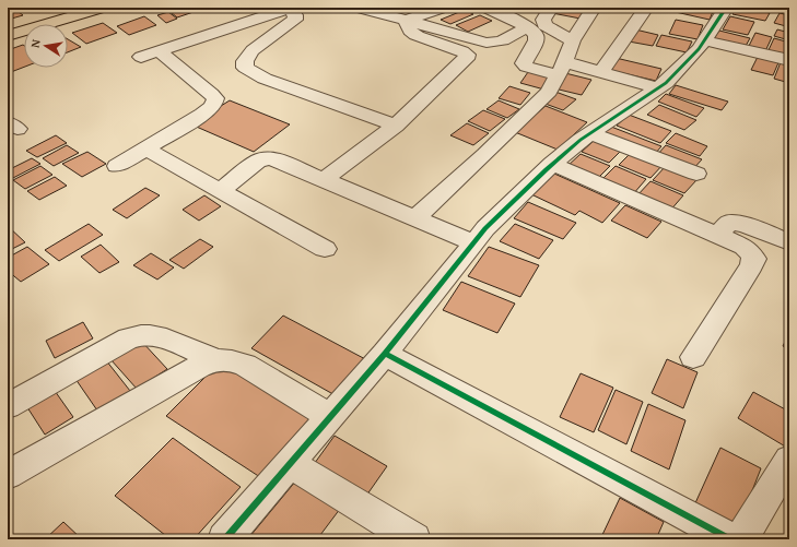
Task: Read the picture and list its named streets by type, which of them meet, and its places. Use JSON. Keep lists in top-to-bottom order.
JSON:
{
  "north": "left"
}
